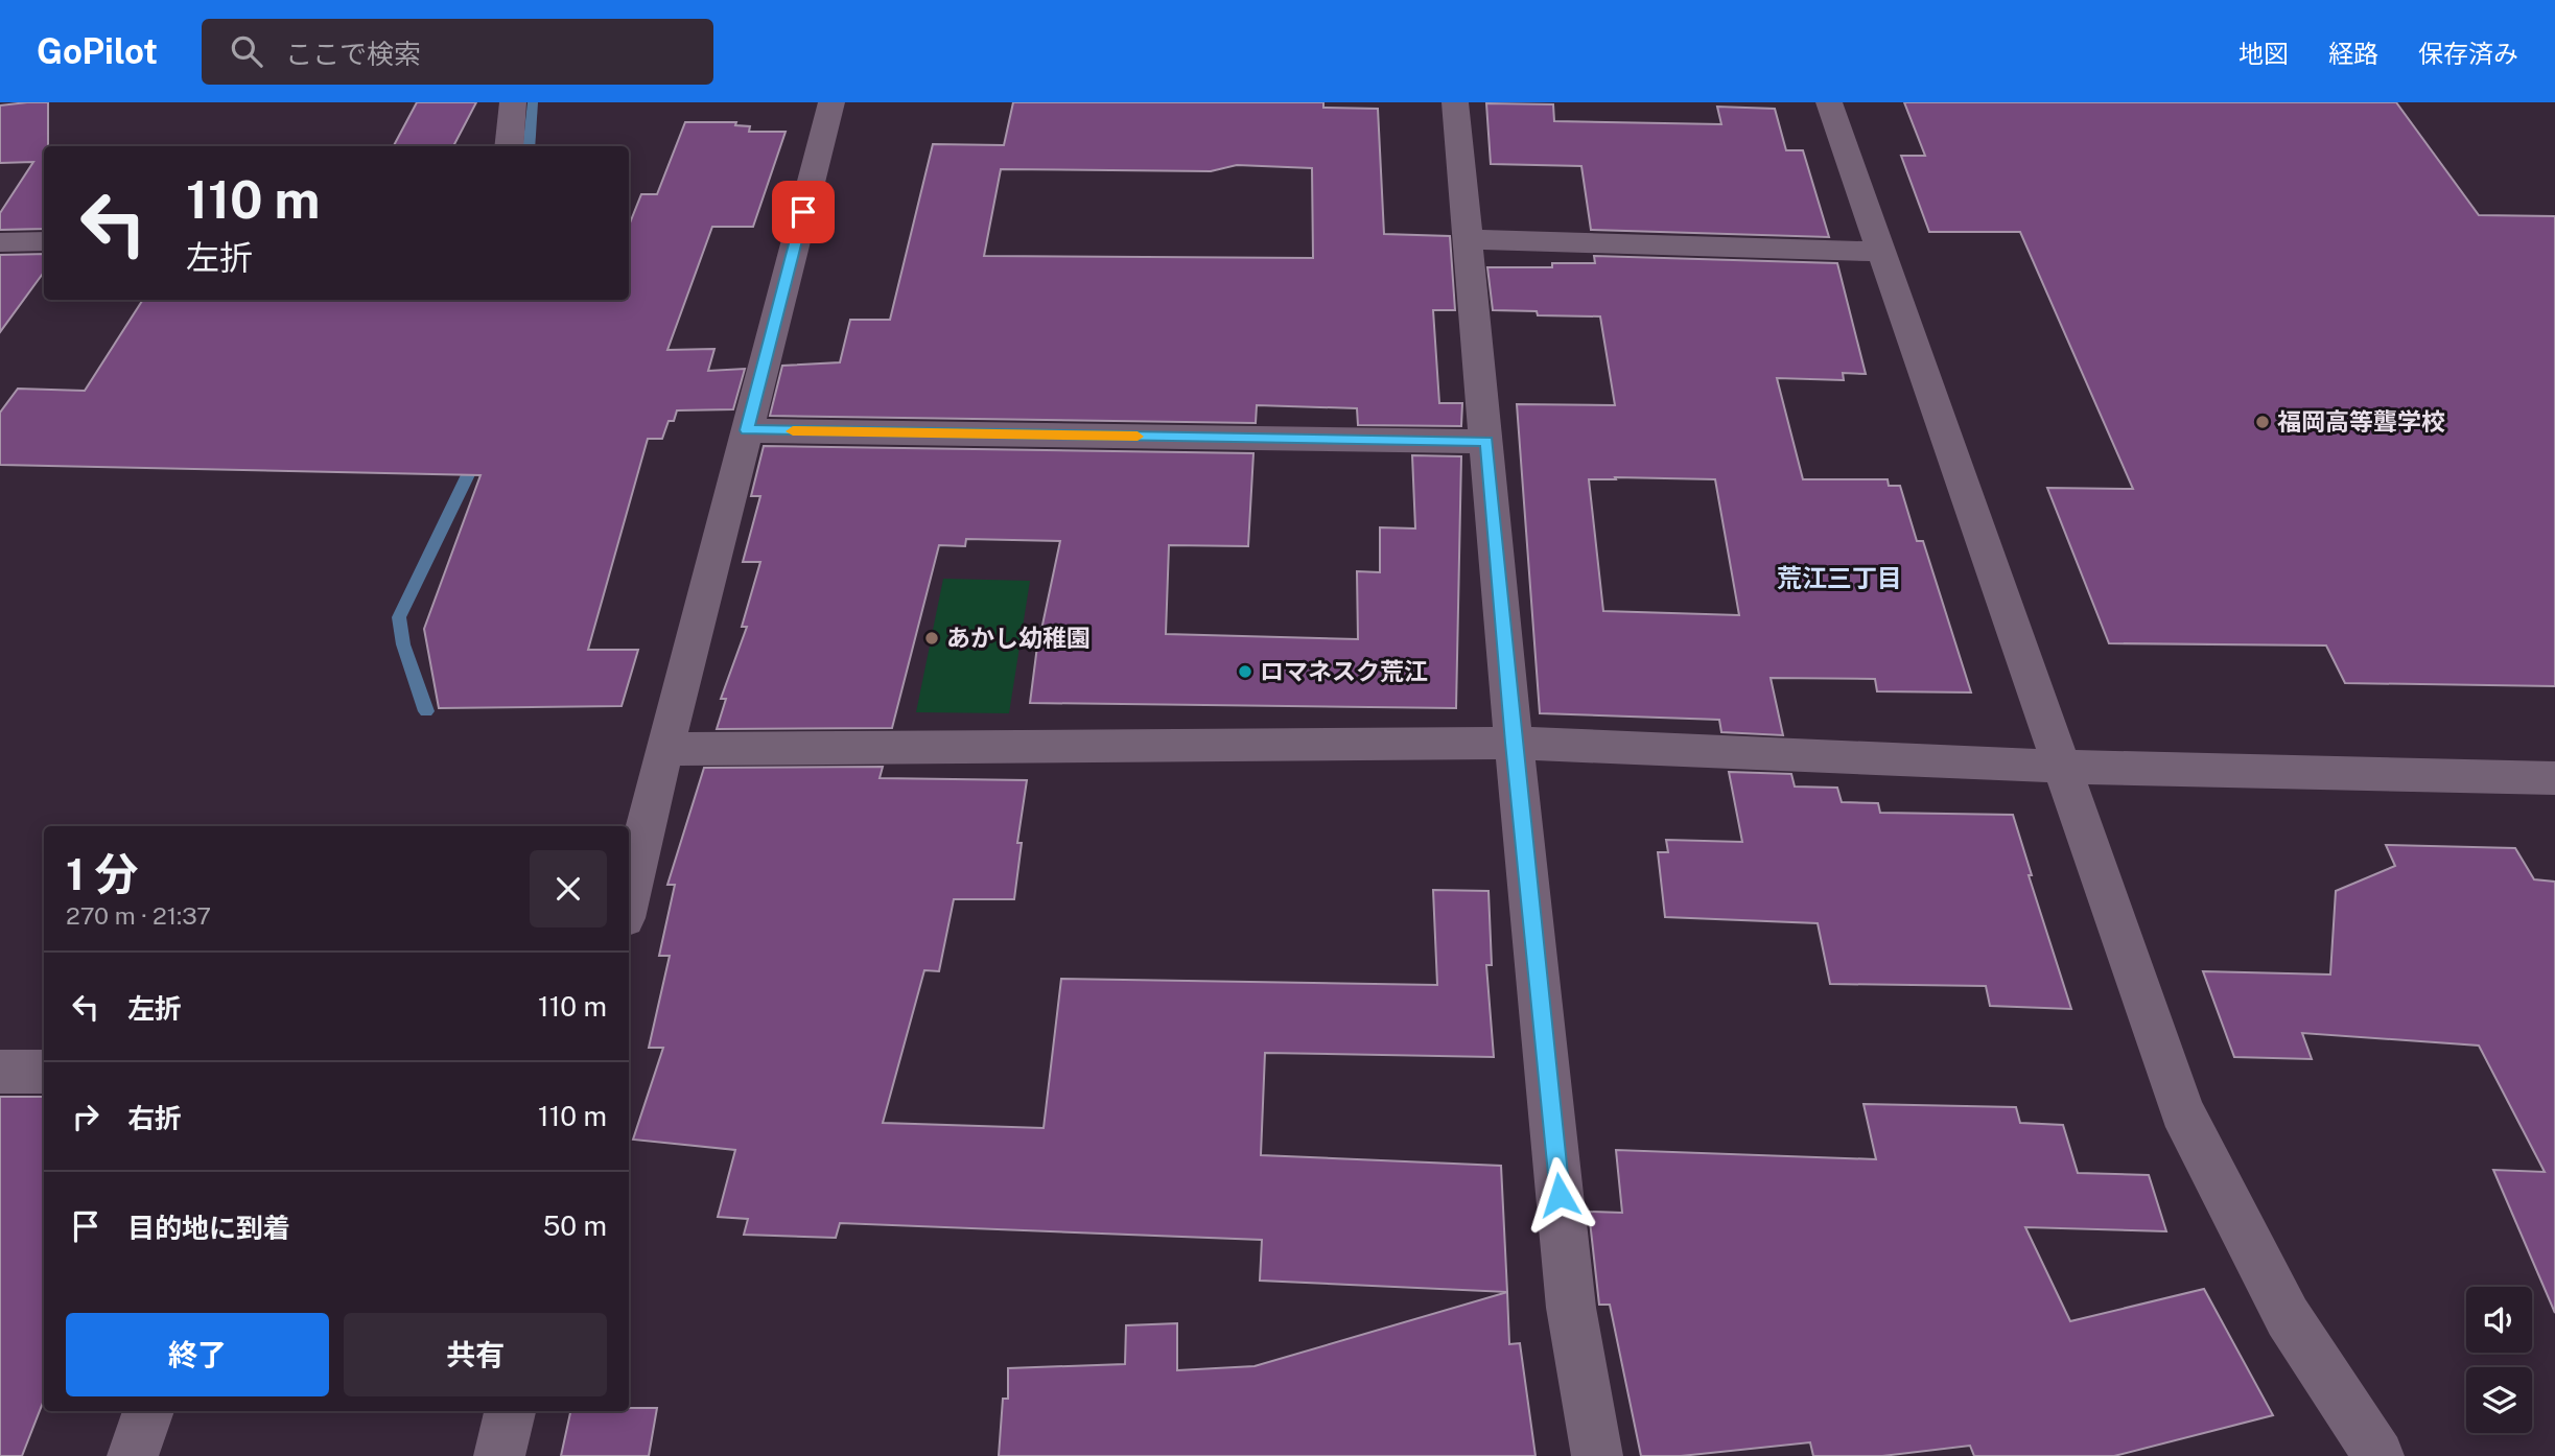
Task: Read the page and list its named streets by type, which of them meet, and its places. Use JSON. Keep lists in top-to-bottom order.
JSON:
{
  "districts": ["荒江三丁目"],
  "places": ["福岡高等聾学校", "あかし幼稚園", "ロマネスク荒江"],
  "page": {
    "header": "GoPilot",
    "search": "ここで検索",
    "nav": ["地図", "経路", "保存済み"],
    "turn": ["110 m", "左折"],
    "heading": ["1 分", "270 m · 21:37"],
    "list": [
      {
        "name": "左折",
        "value": "110 m"
      },
      {
        "name": "右折",
        "value": "110 m"
      },
      {
        "name": "目的地に到着",
        "value": "50 m"
      }
    ],
    "buttons": ["終了", "共有"]
  }
}
